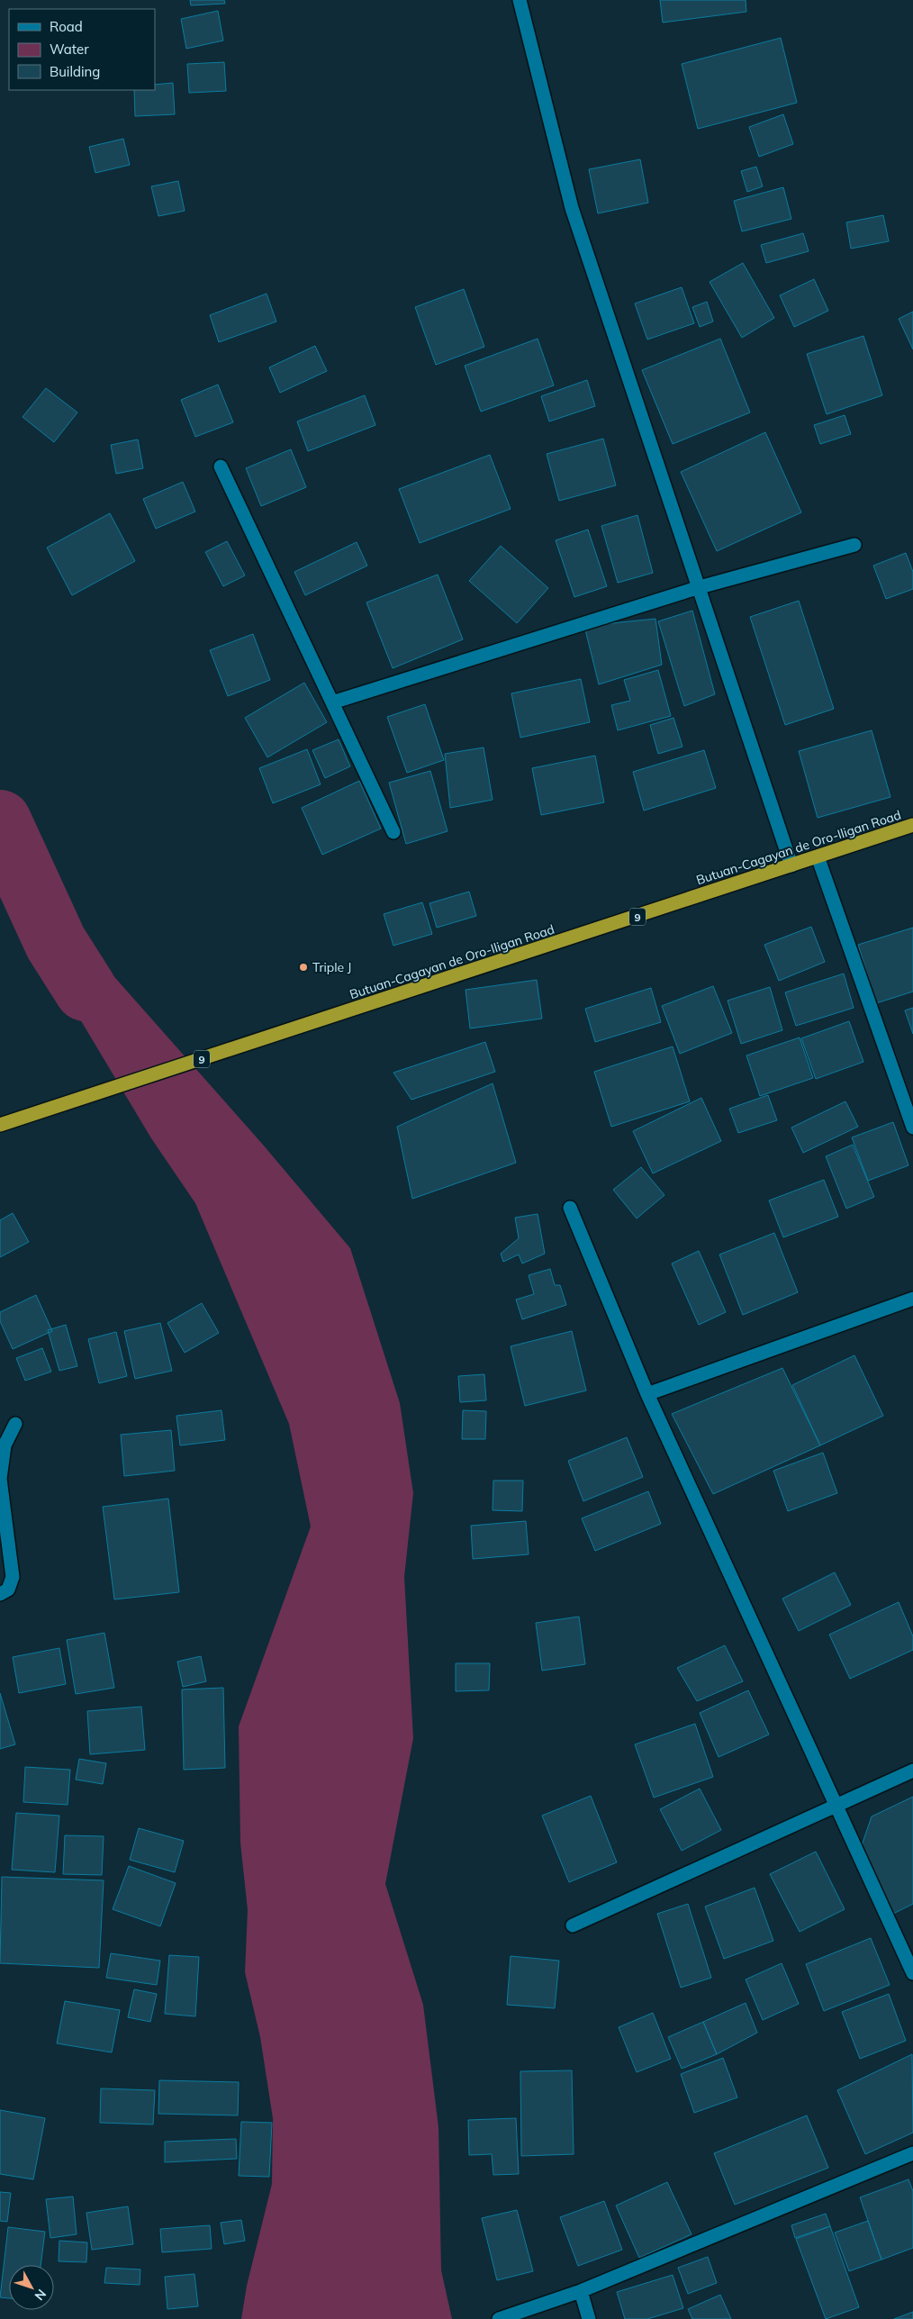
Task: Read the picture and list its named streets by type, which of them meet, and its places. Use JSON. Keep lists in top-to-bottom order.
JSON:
{
  "streets": {
    "highway": ["Butuan-Cagayan de Oro-Iligan Road", "9"]
  },
  "places": ["Triple J"],
  "legend": ["Road", "Water", "Building"],
  "north": "bottom right"
}
